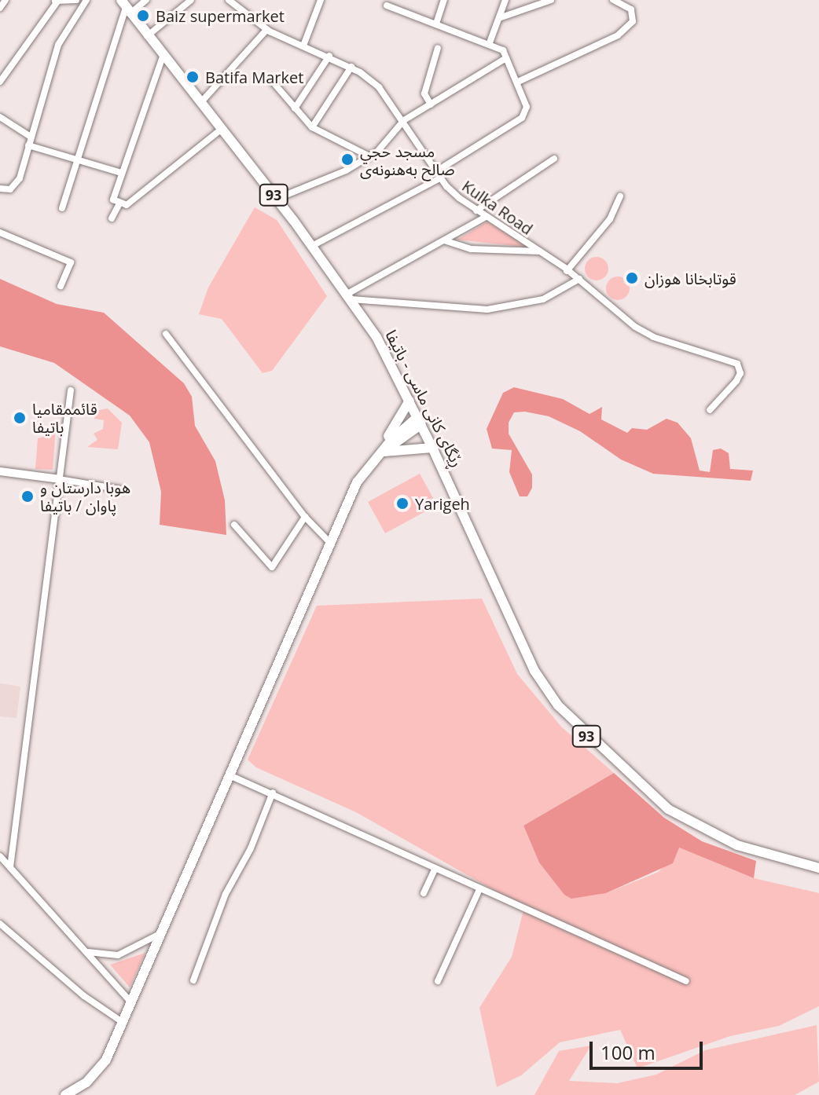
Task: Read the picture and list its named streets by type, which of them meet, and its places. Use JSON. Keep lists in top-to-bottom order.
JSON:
{
  "streets": {
    "main road": ["93", "ڕێگای کانی ماسی - باتيفا"],
    "street": ["Kulka Road"]
  },
  "places": [
    "Baiz supermarket",
    "Batifa Market",
    "مسجد حجي صالح بەھنونەی",
    "قوتابخانا هوزان",
    "قائممقاميا باتيفا",
    "هوبا دارستان و پاوان / باتيفا",
    "Yarigeh"
  ],
  "scale_bar": "100 m"
}
